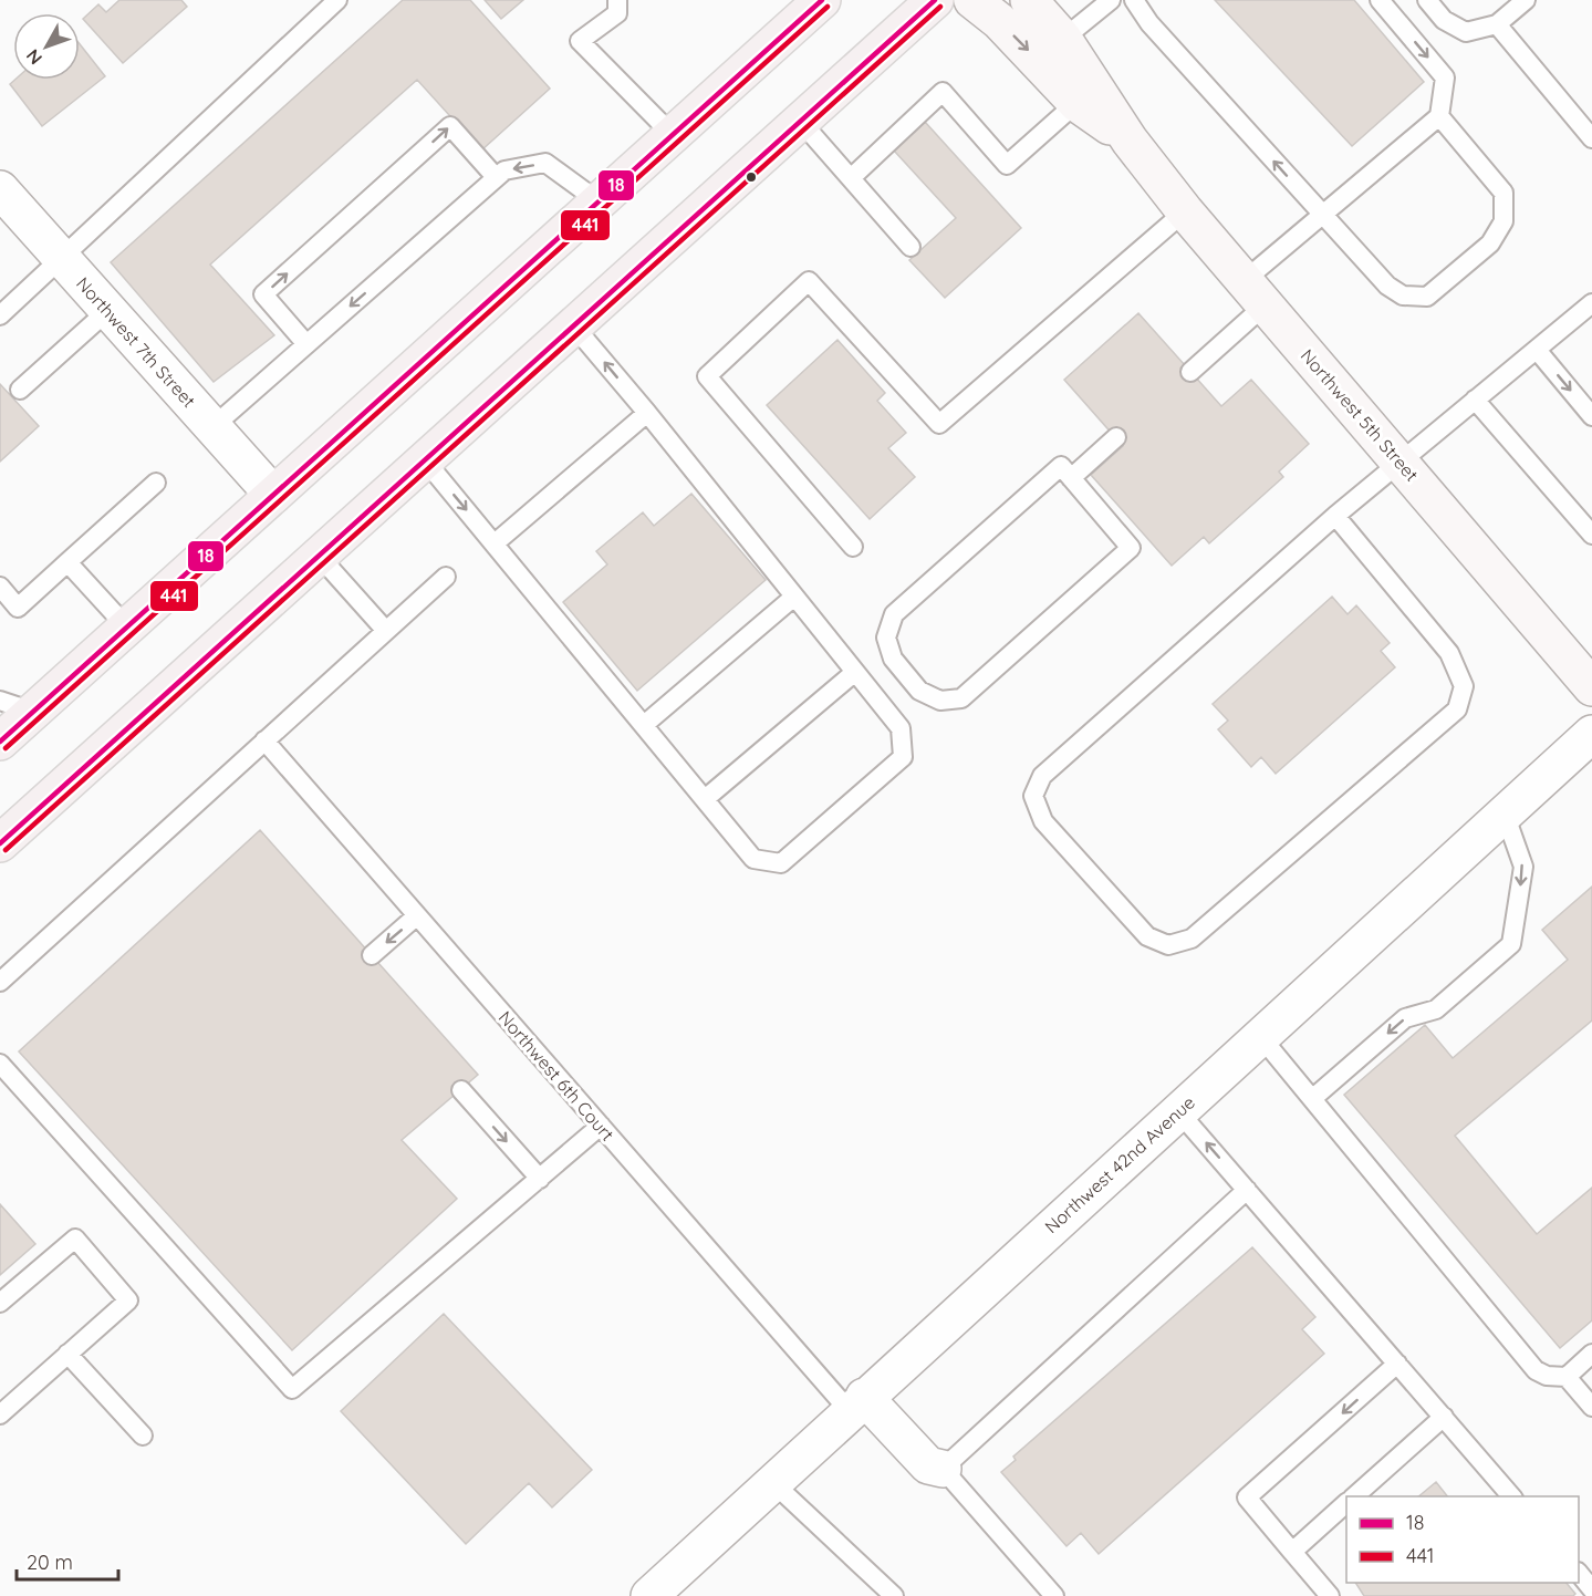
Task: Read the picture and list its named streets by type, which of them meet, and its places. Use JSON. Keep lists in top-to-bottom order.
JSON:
{
  "streets": {
    "street": ["Northwest 7th Street", "Northwest 5th Street", "Northwest 42nd Avenue"],
    "lane": ["Northwest 6th Court"]
  },
  "crossings": [
    ["Northwest 6th Court", "Northwest 42nd Avenue"]
  ],
  "lines": ["transit line 18", "transit line 441"],
  "legend": ["18", "441"],
  "scale_bar": "20 m",
  "north": "bottom left"
}
